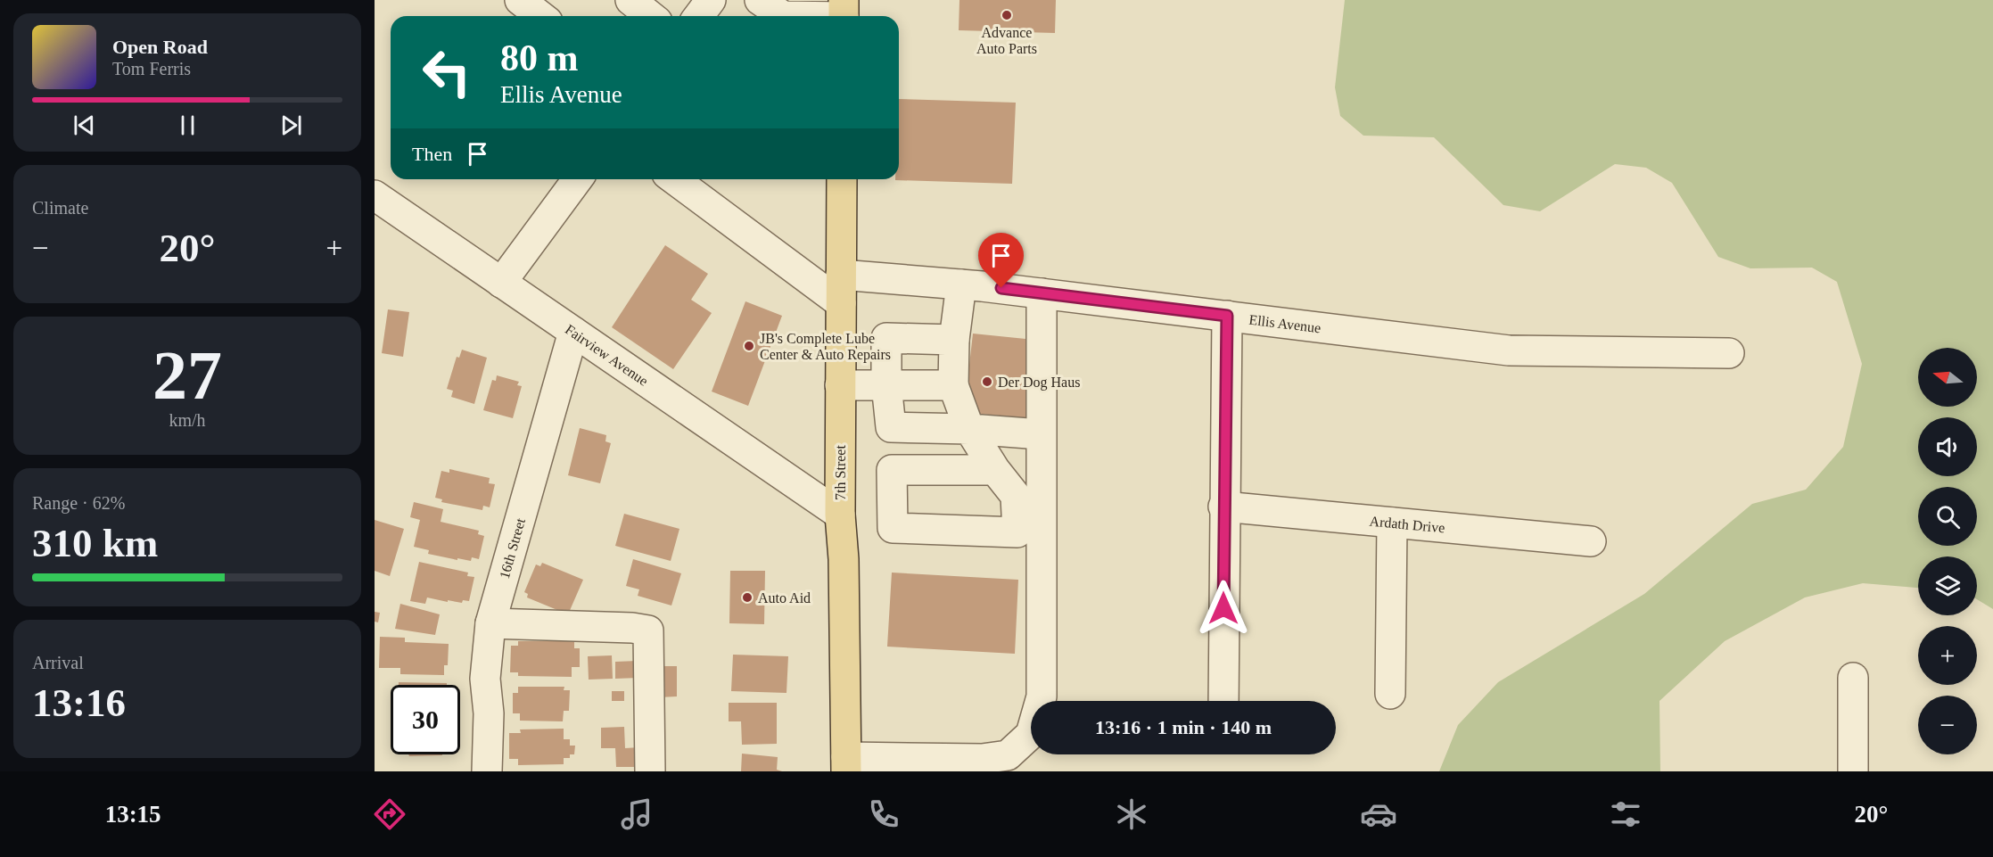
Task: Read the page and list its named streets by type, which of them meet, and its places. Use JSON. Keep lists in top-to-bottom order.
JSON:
{
  "streets": {
    "main road": ["7th Street"],
    "street": [
      "Ellis Avenue",
      "Fairview Avenue",
      "Ardath Drive",
      "16th Street"
    ]
  },
  "crossings": [
    ["Ellis Avenue", "7th Street"],
    ["Fairview Avenue", "7th Street"],
    ["Fairview Avenue", "16th Street"]
  ],
  "places": [
    "Advance Auto Parts",
    "JB's Complete Lube Center & Auto Repairs",
    "Der Dog Haus",
    "Auto Aid"
  ],
  "north": "left",
  "page": {
    "turn": ["80 m", "Ellis Avenue"],
    "song": ["Open Road", "Tom Ferris"],
    "then": "Then",
    "tile": [
      "Climate",
      ["27", "km/h"],
      ["Range · 62%", "310 km"],
      ["Arrival", "13:16"]
    ],
    "heat": ["−", "20°", "+"],
    "map_buttons": ["+", "−"],
    "limit": "30",
    "trip": "13:16 · 1 min · 140 m",
    "tabs": ["13:15", "20°"]
  }
}
